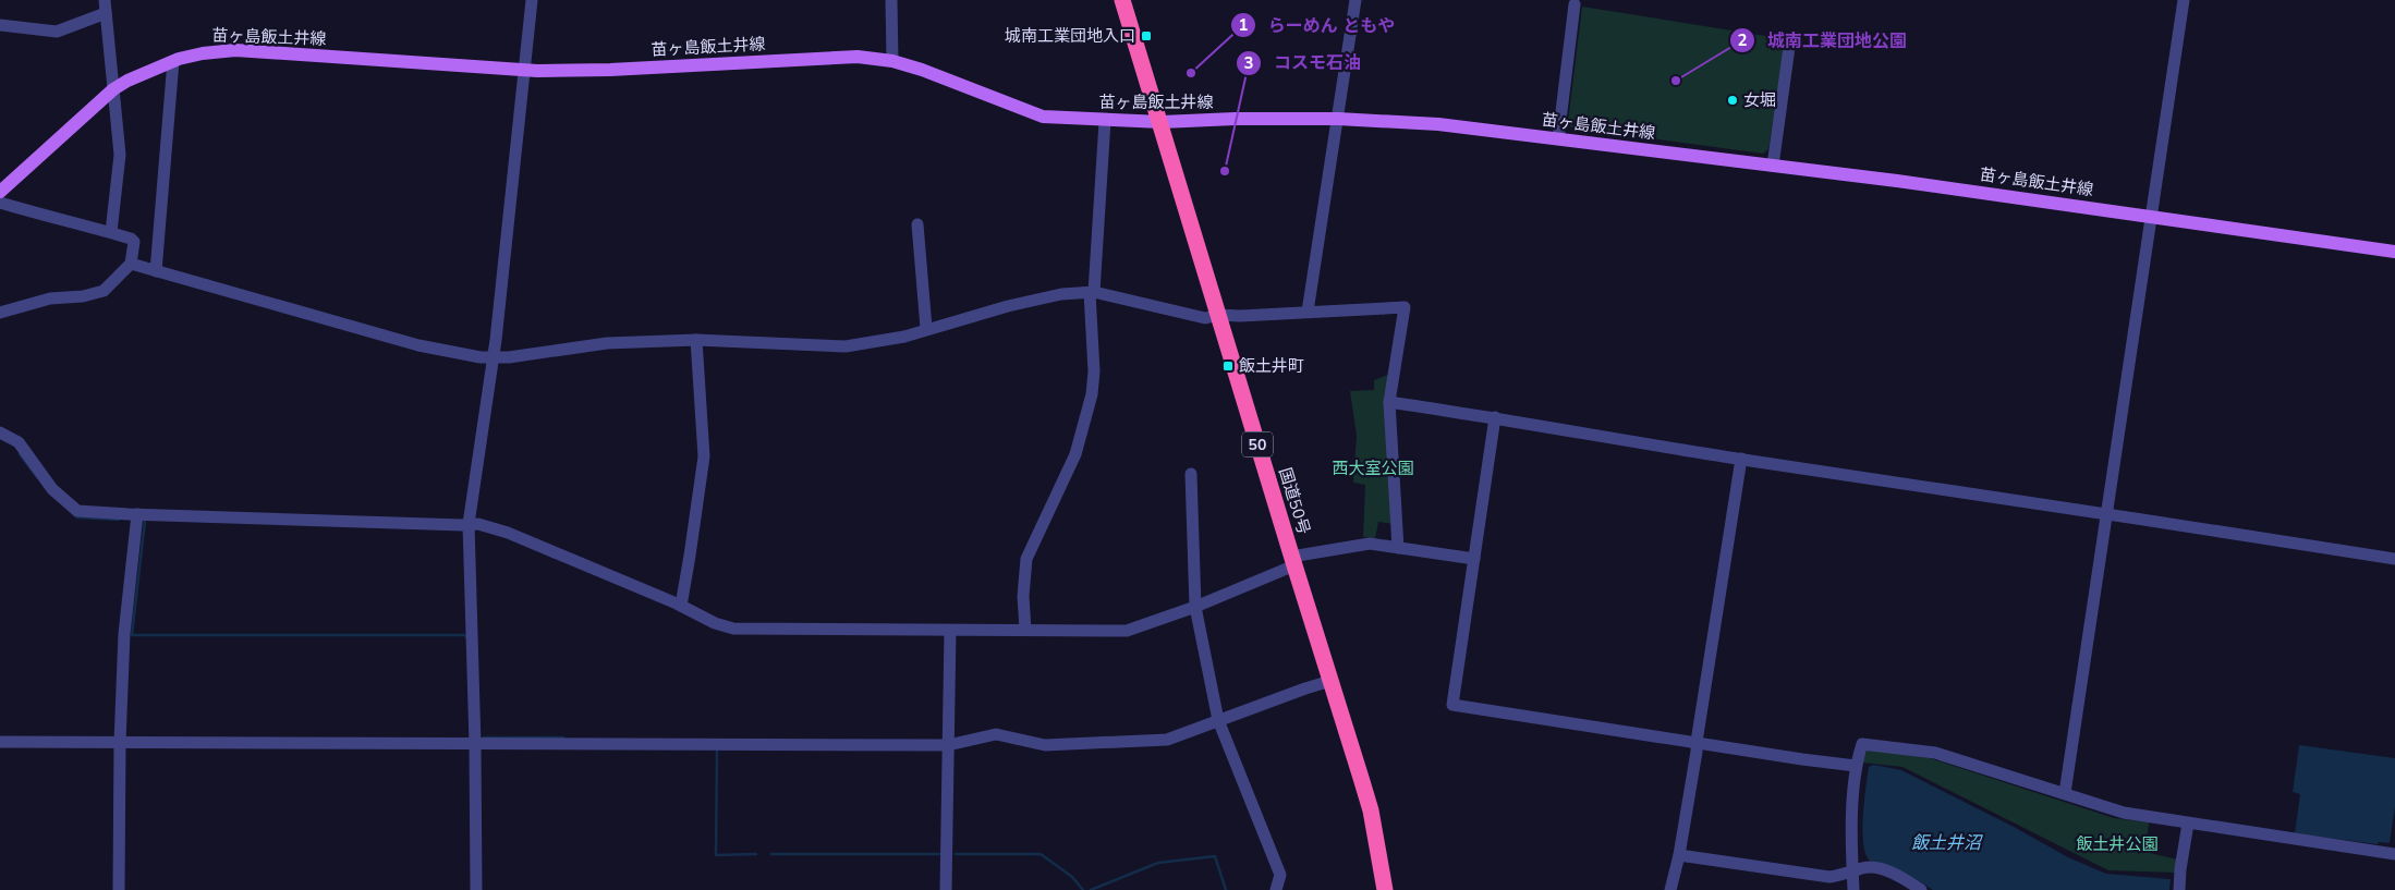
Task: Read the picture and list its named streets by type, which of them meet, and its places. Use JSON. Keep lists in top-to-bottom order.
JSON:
{
  "streets": {
    "highway": ["50", "国道50号"],
    "main road": ["苗ヶ島飯土井線"]
  },
  "crossings": [
    ["苗ヶ島飯土井線", "国道50号"]
  ],
  "water": ["飯土井沼"],
  "parks": ["西大室公園", "飯土井公園"],
  "places": {
    "transit": ["城南工業団地入口", "飯土井町"],
    "other": [
      "らーめん ともや",
      "城南工業団地公園",
      "女堀",
      "コスモ石油"
    ]
  }
}
